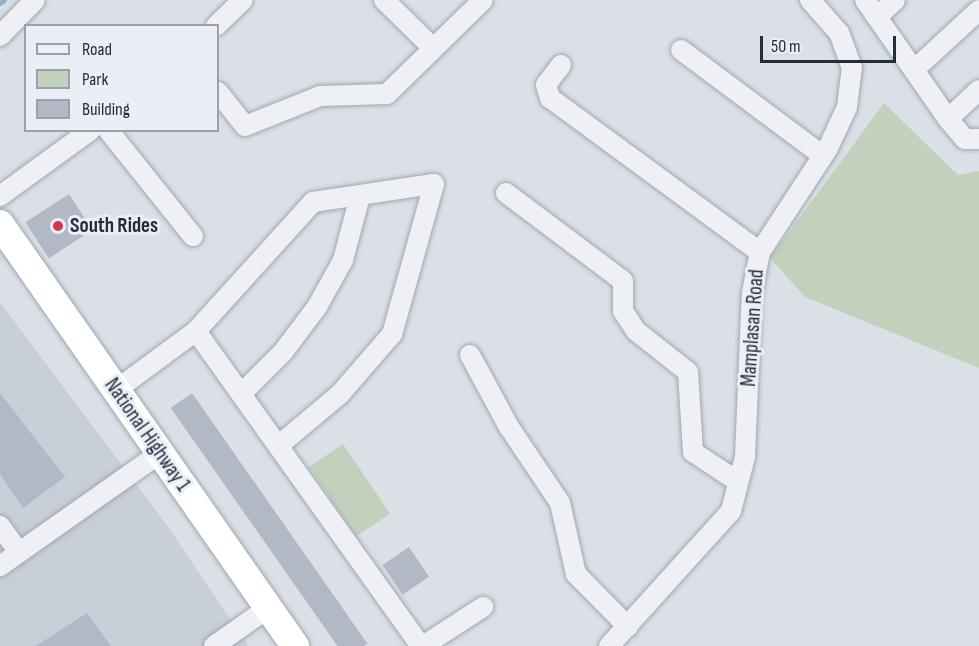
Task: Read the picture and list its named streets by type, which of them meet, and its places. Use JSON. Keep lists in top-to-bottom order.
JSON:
{
  "streets": {
    "highway": ["National Highway 1"],
    "street": ["Mamplasan Road"]
  },
  "places": ["South Rides"],
  "legend": ["Road", "Park", "Building"],
  "scale_bar": "50 m"
}
